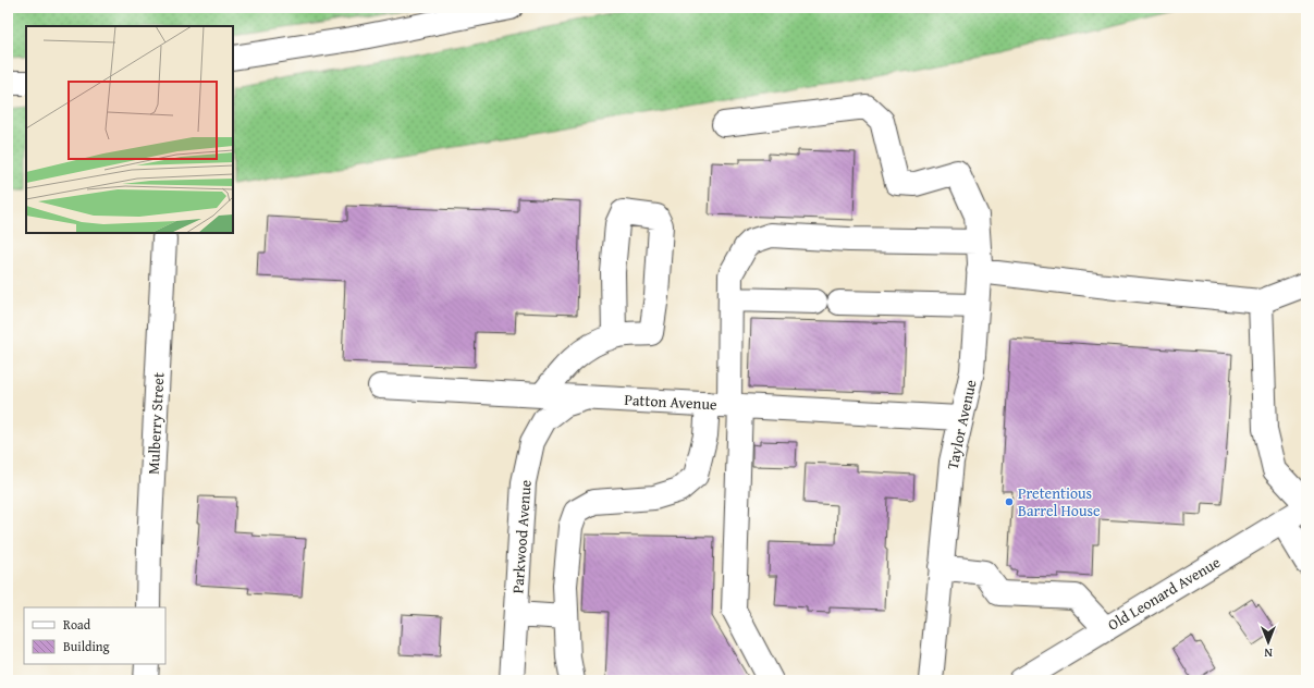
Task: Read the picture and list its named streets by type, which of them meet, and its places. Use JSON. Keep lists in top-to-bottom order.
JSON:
{
  "streets": {
    "main road": [
      "Patton Avenue",
      "Mulberry Street",
      "Taylor Avenue",
      "Parkwood Avenue",
      "Old Leonard Avenue"
    ]
  },
  "crossings": [
    ["Patton Avenue", "Taylor Avenue"],
    ["Patton Avenue", "Parkwood Avenue"]
  ],
  "places": ["Pretentious Barrel House"],
  "legend": ["Road", "Building"],
  "north": "bottom"
}
